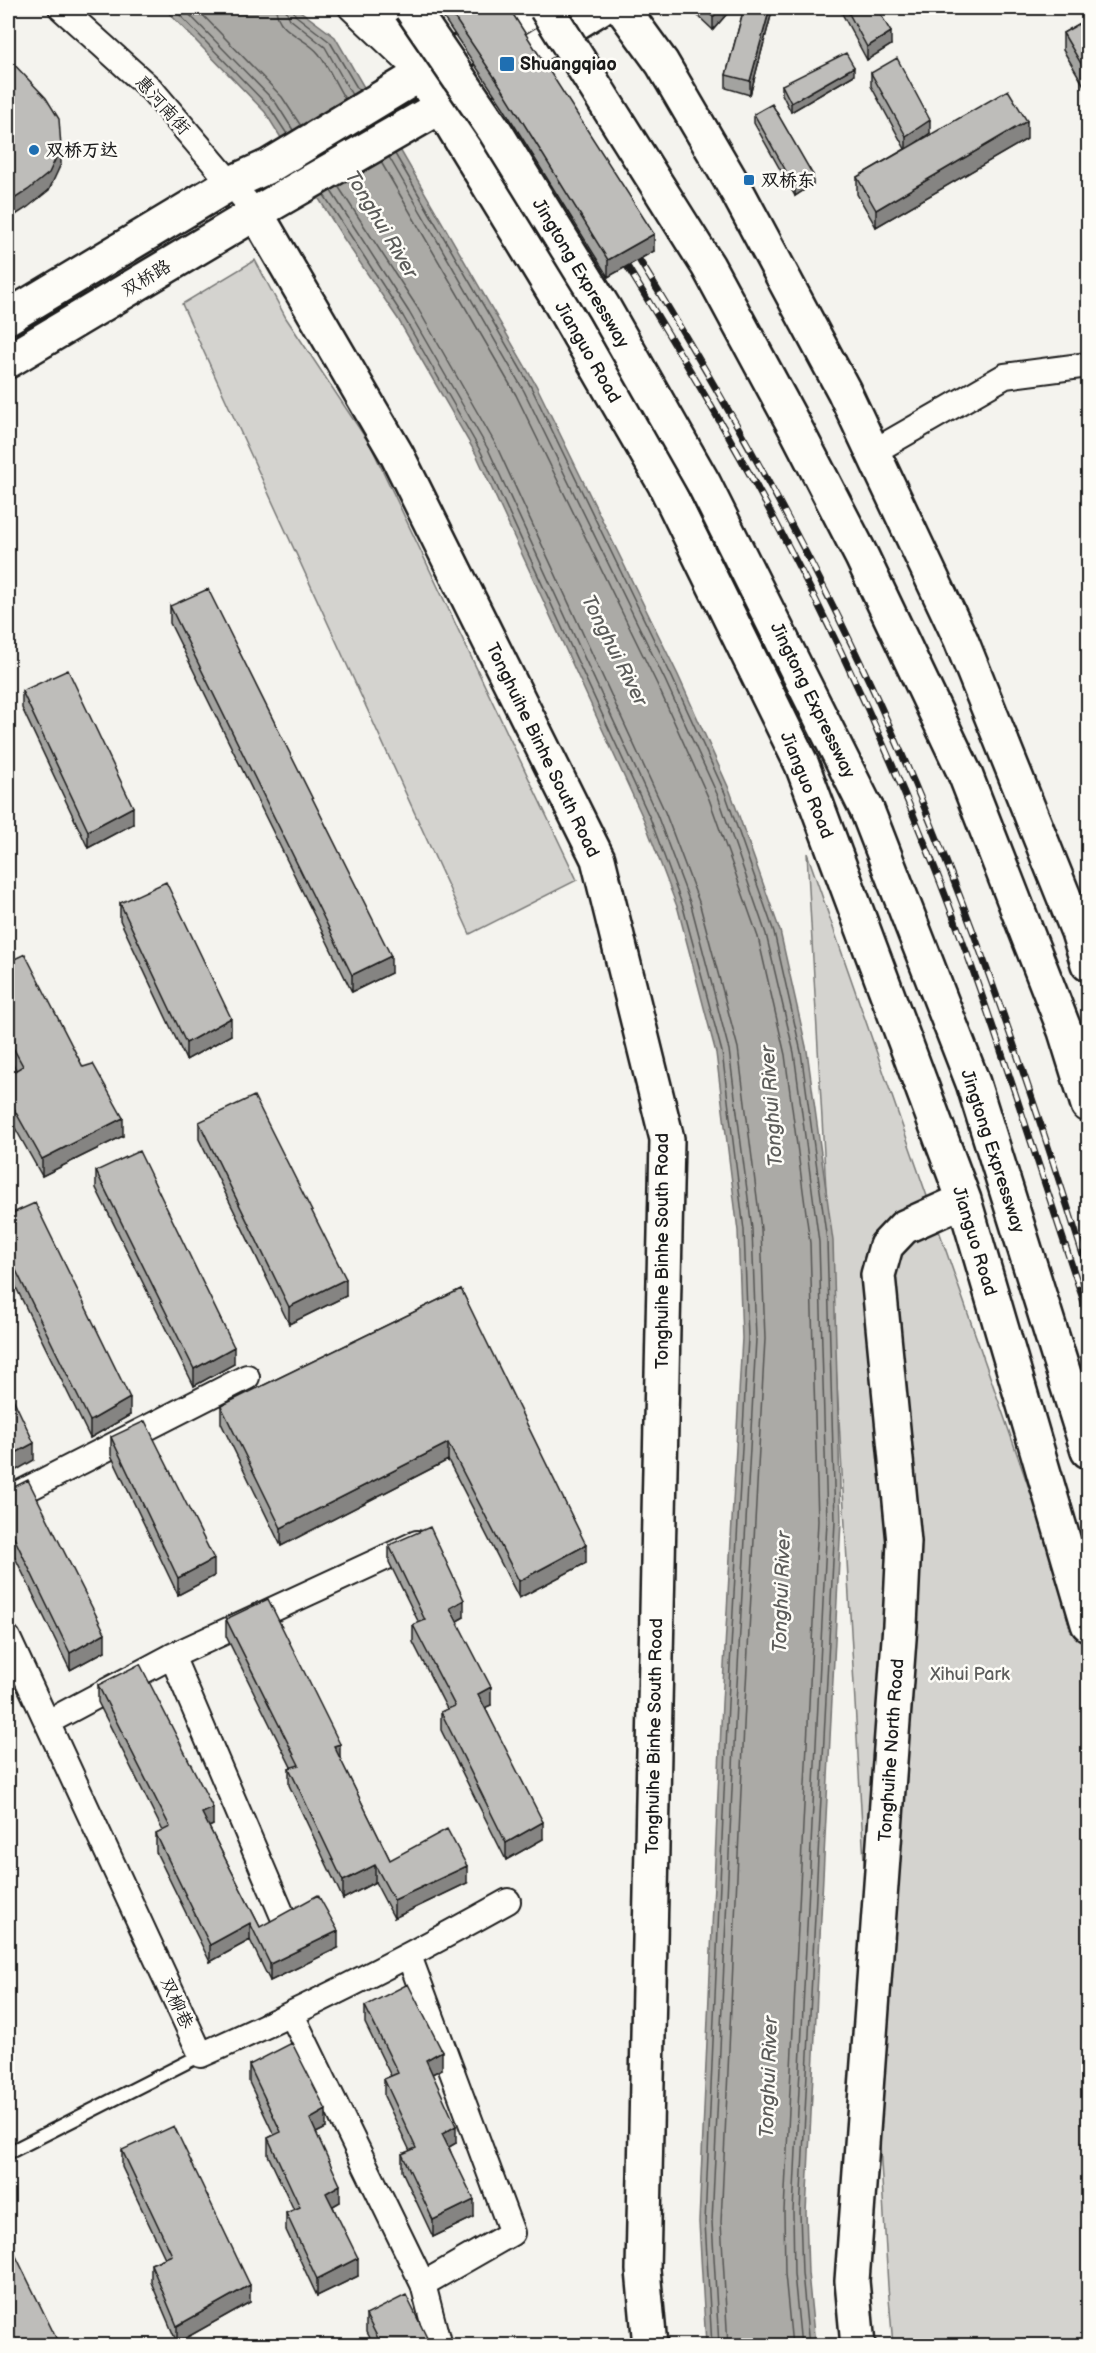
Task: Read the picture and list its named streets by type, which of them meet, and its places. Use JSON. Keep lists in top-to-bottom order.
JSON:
{
  "streets": {
    "main road": [
      "Jingtong Expressway",
      "双桥路",
      "Jianguo Road",
      "Tonghuihe Binhe South Road",
      "Tonghuihe North Road"
    ],
    "street": ["惠河南街", "双柳巷"]
  },
  "crossings": [
    ["惠河南街", "双桥路"],
    ["惠河南街", "Tonghuihe Binhe South Road"],
    ["双桥路", "Jianguo Road"],
    ["双桥路", "Tonghuihe Binhe South Road"],
    ["Jianguo Road", "Tonghuihe North Road"]
  ],
  "water": ["Tonghui River"],
  "parks": ["Xihui Park"],
  "places": {
    "transit": ["Shuangqiao", "双桥东"],
    "other": ["双桥万达"]
  }
}
